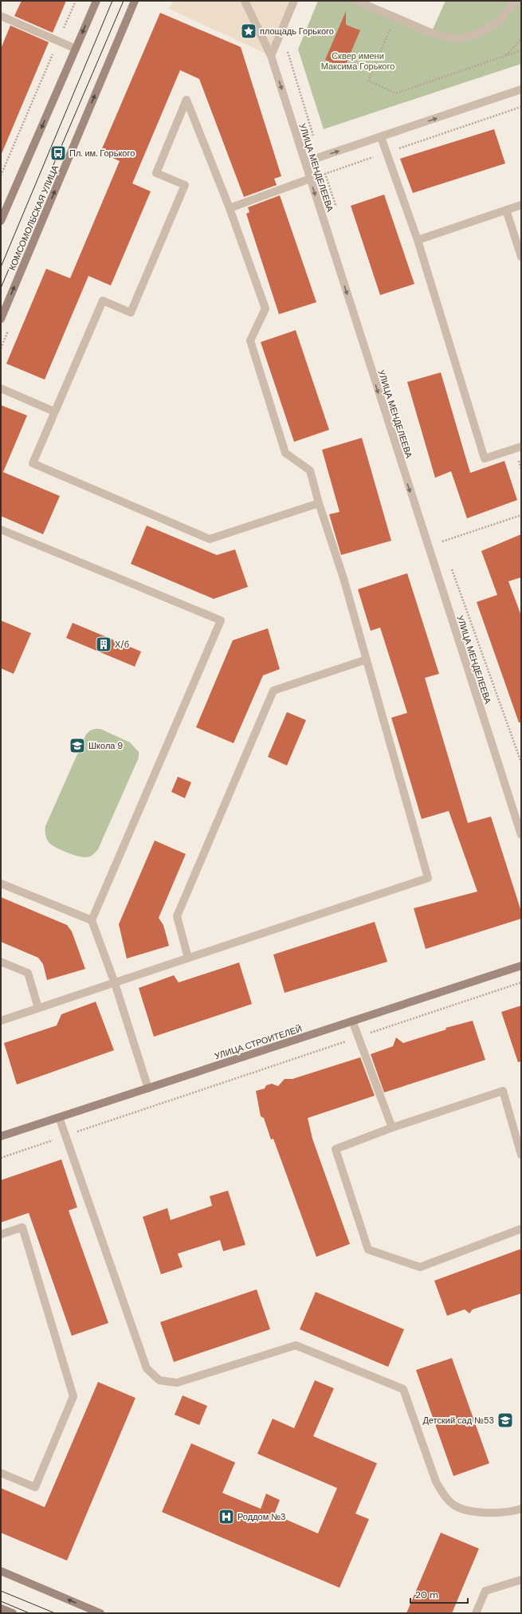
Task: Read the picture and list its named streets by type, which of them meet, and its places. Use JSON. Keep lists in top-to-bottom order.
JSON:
{
  "streets": {
    "main road": ["КОМСОМОЛЬСКАЯ УЛИЦА", "УЛИЦА СТРОИТЕЛЕЙ"],
    "street": ["УЛИЦА МЕНДЕЛЕЕВА"]
  },
  "one_way": ["УЛИЦА МЕНДЕЛЕЕВА"],
  "parks": ["Сквер имени Максима Горького"],
  "places": {
    "place": ["площадь Горького"],
    "bus stop": ["Пл. им. Горького"],
    "building": ["Х/б"],
    "school or university": ["Школа 9", "Детский сад №53"],
    "hospital": ["Роддом №3"]
  },
  "scale_bar": "20 m"
}
